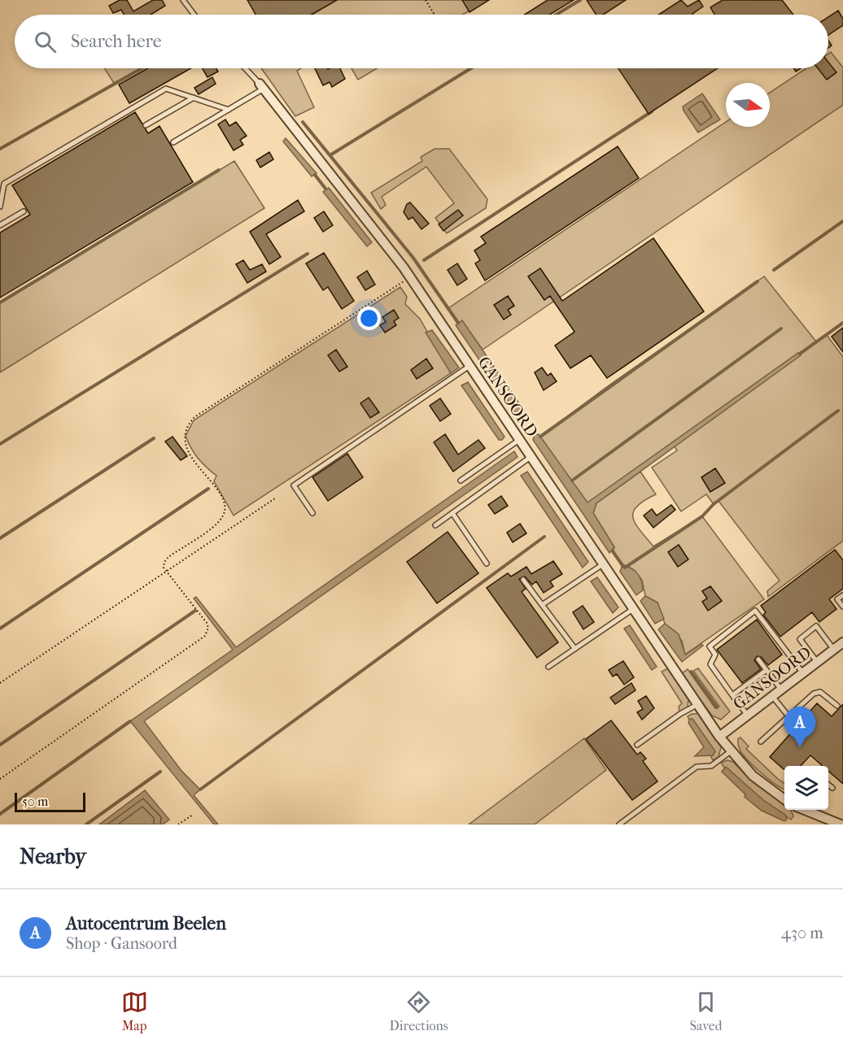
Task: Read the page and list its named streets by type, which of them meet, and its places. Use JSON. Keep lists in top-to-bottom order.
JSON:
{
  "streets": {
    "street": ["GANSOORD"]
  },
  "scale_bar": "50 m",
  "north": "right",
  "page": {
    "search": "Search here",
    "pins": "A",
    "scale": "50 m",
    "heading": "Nearby",
    "list": [
      {
        "mark": "A",
        "name": "Autocentrum Beelen",
        "note": "Shop · Gansoord",
        "value": "430 m"
      }
    ],
    "nav": ["Map", "Directions", "Saved"]
  }
}
